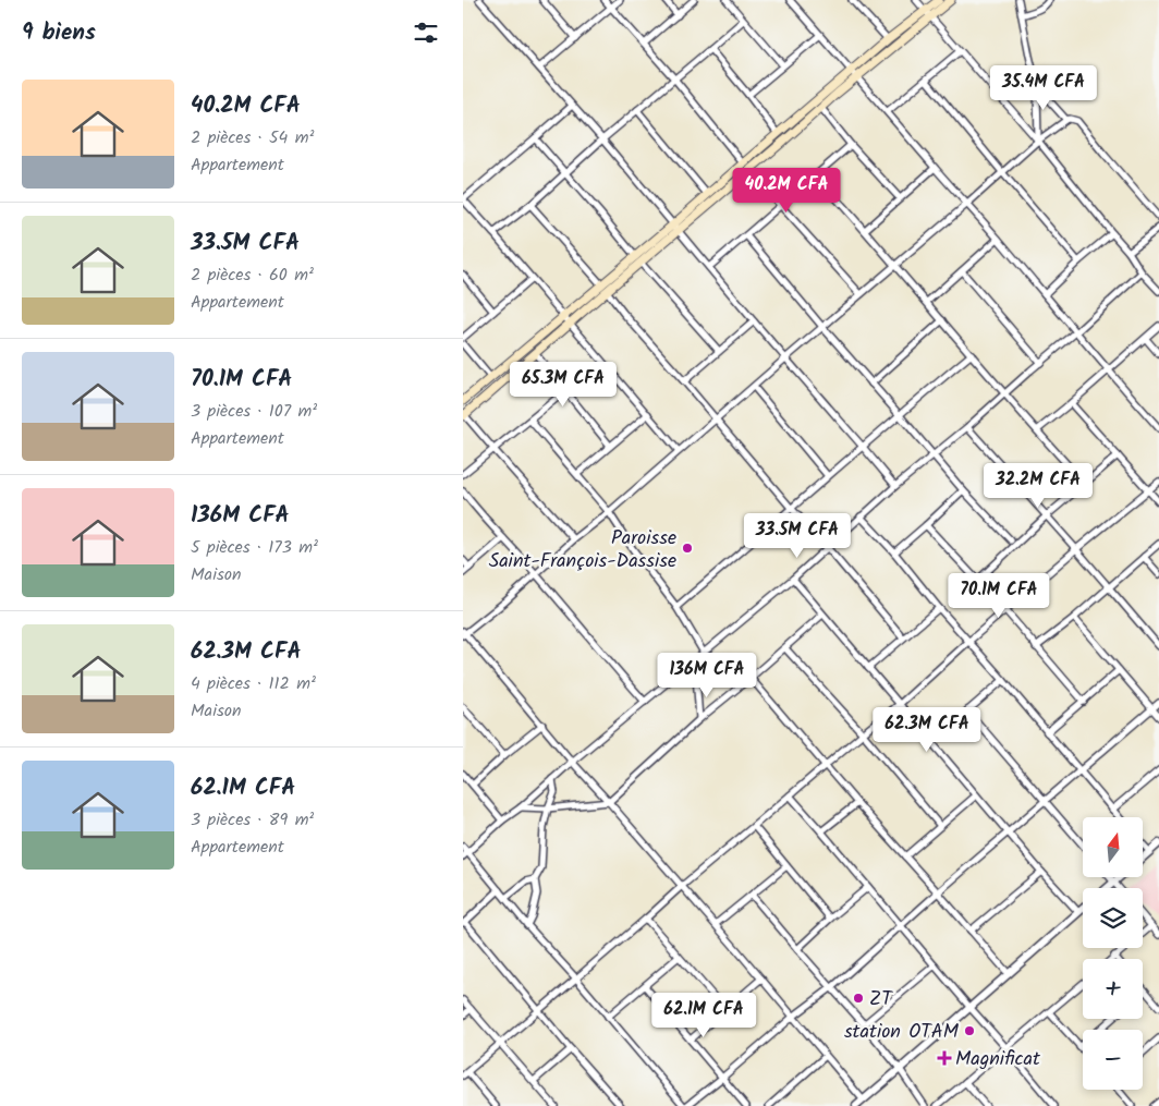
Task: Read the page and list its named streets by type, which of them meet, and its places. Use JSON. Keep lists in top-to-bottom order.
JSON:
{
  "places": {
    "other": ["Paroisse Saint-François-Dassise", "ZT", "station OTAM"],
    "health": ["Magnificat"]
  },
  "north": "top",
  "page": {
    "heading": "9 biens",
    "list": [
      {
        "name": "40.2M CFA",
        "note": "2 pièces · 54 m² · Appartement"
      },
      {
        "name": "33.5M CFA",
        "note": "2 pièces · 60 m² · Appartement"
      },
      {
        "name": "70.1M CFA",
        "note": "3 pièces · 107 m² · Appartement"
      },
      {
        "name": "136M CFA",
        "note": "5 pièces · 173 m² · Maison"
      },
      {
        "name": "62.3M CFA",
        "note": "4 pièces · 112 m² · Maison"
      },
      {
        "name": "62.1M CFA",
        "note": "3 pièces · 89 m² · Appartement"
      }
    ],
    "price": [
      "35.4M CFA",
      "40.2M CFA",
      "65.3M CFA",
      "32.2M CFA",
      "33.5M CFA",
      "70.1M CFA",
      "136M CFA",
      "62.3M CFA",
      "62.1M CFA"
    ],
    "map_buttons": ["+", "−"]
  }
}
